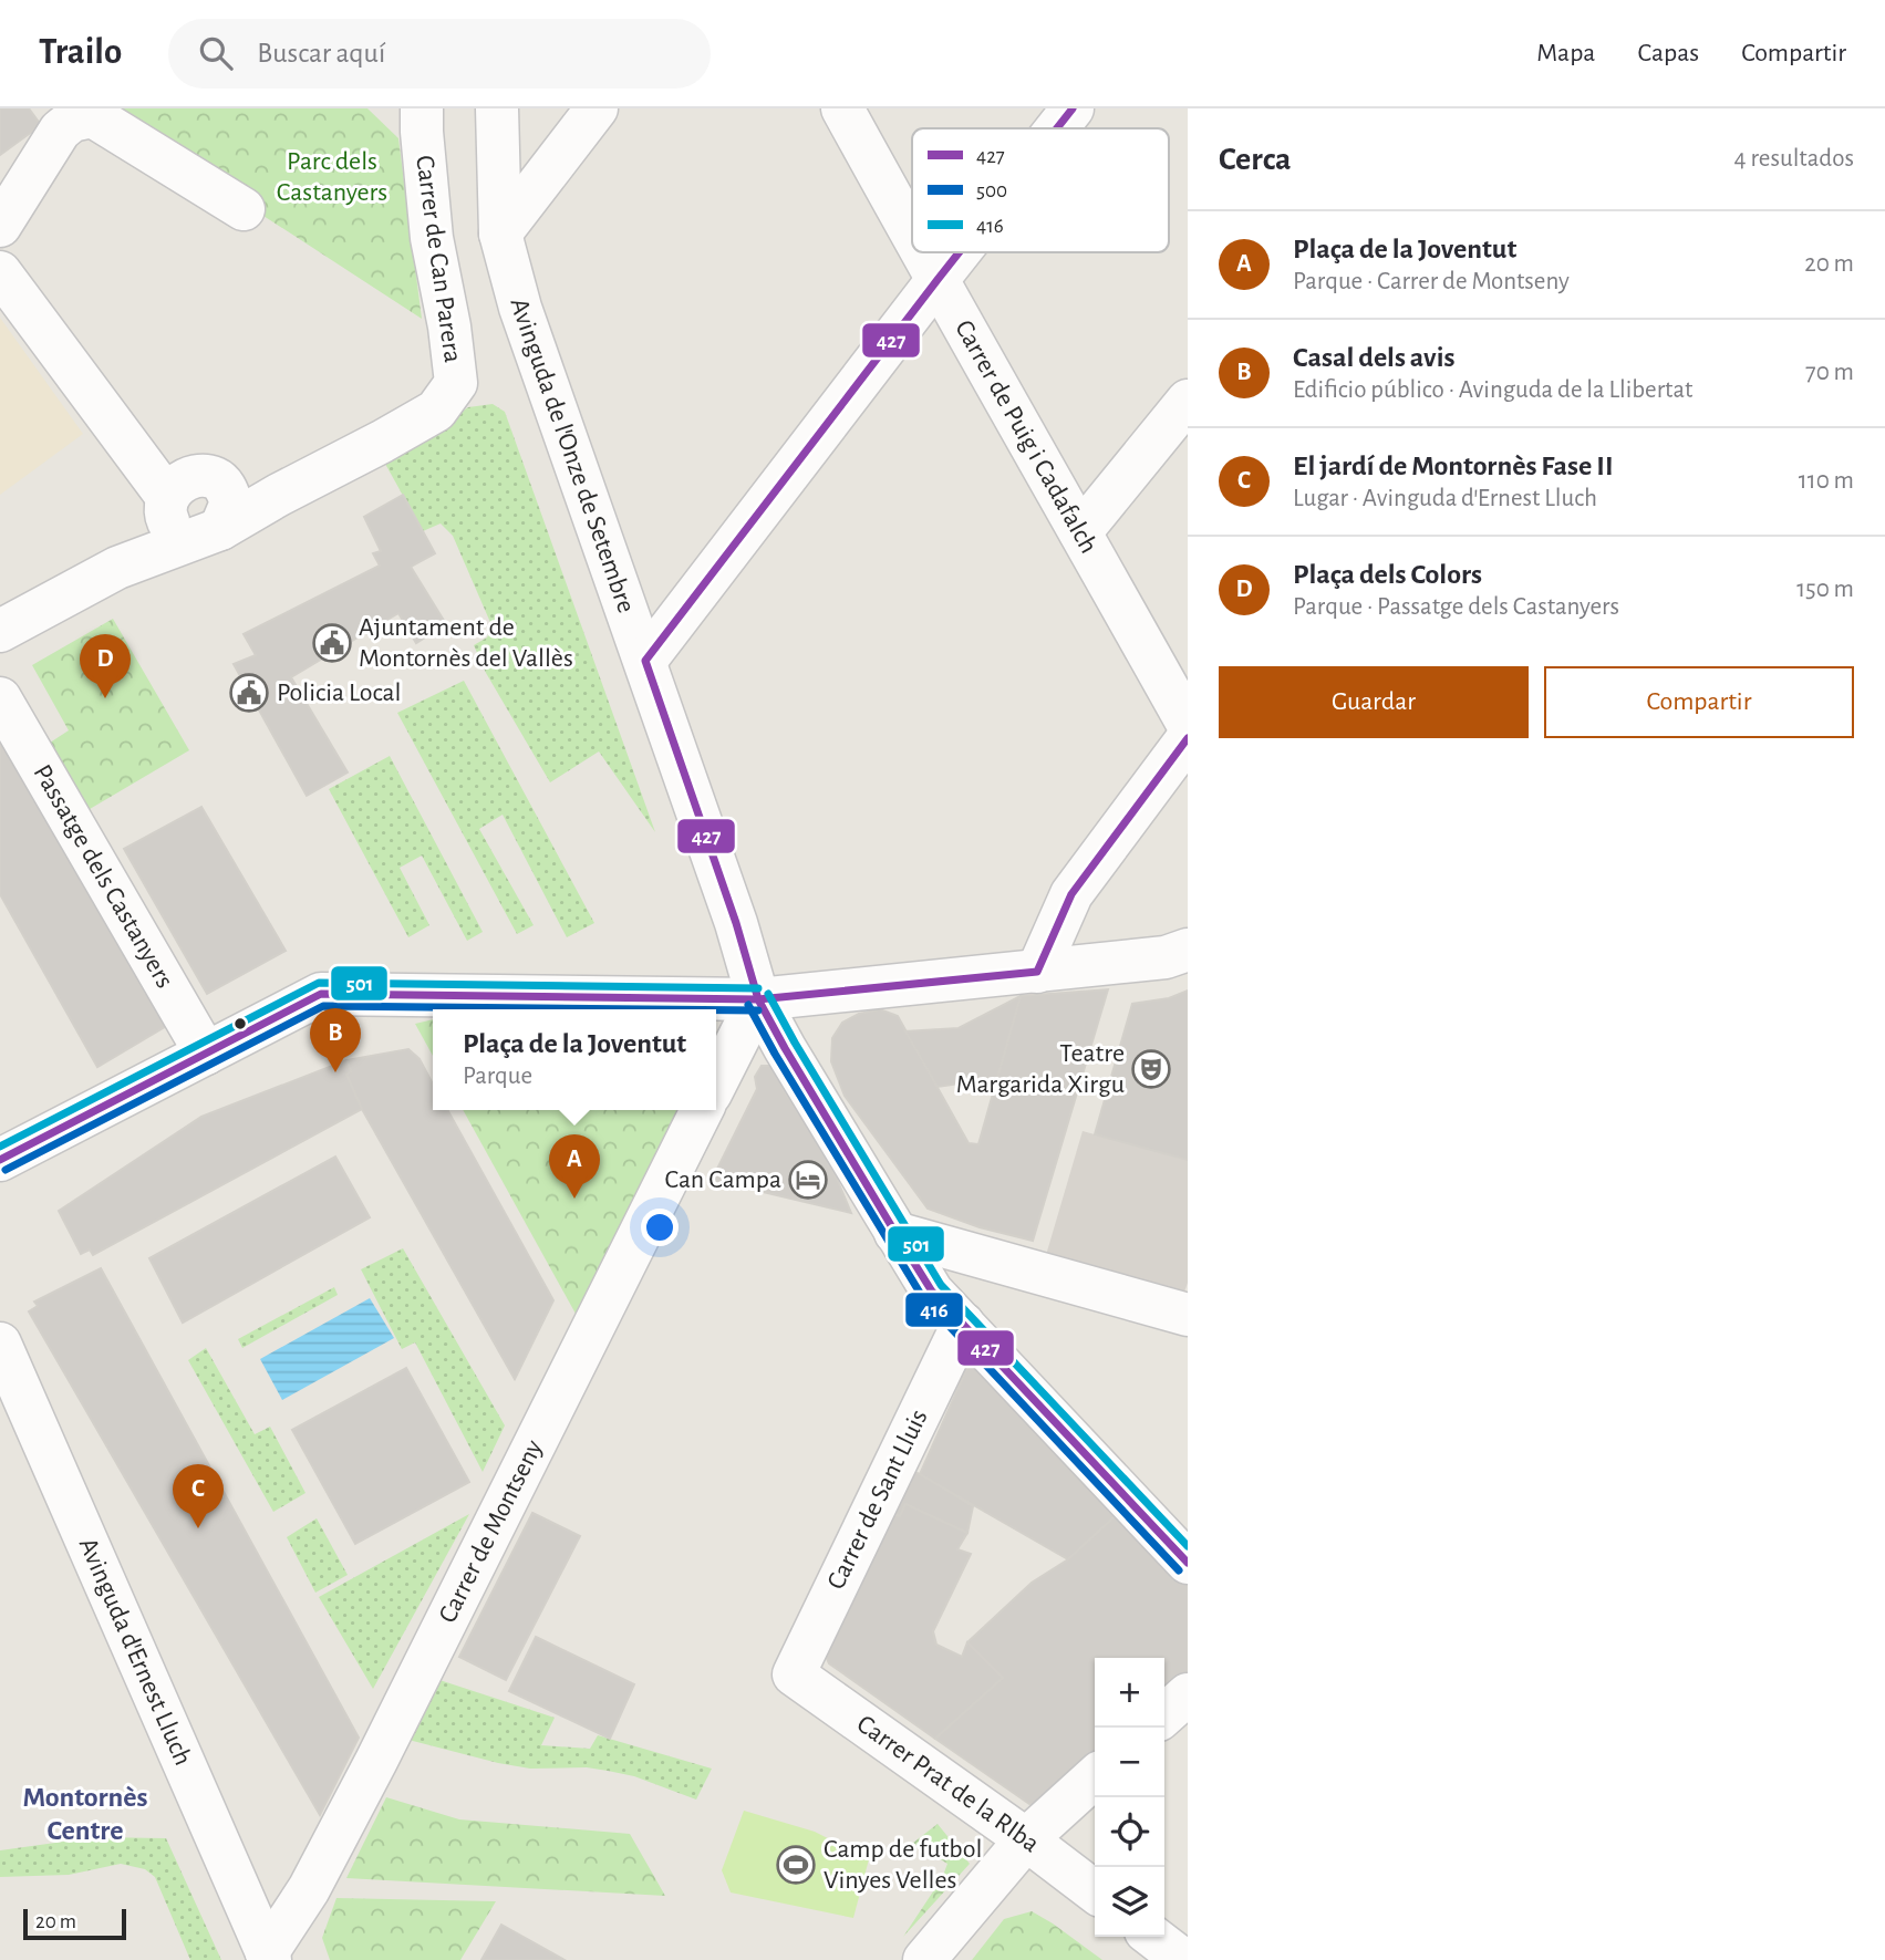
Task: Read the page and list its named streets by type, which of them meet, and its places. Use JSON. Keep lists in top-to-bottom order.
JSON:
{
  "streets": {
    "street": [
      "Carrer de Can Parera",
      "Carrer de Puig i Cadafalch",
      "Avinguda de l'Onze de Setembre",
      "Passatge dels Castanyers",
      "Carrer de Sant Lluis",
      "Carrer de Montseny",
      "Avinguda d'Ernest Lluch",
      "Carrer Prat de la RIba"
    ]
  },
  "crossings": [
    ["Avinguda de l'Onze de Setembre", "Carrer de Sant Lluis"],
    ["Carrer de Sant Lluis", "Carrer Prat de la RIba"],
    ["Carrer de Montseny", "Avinguda d'Ernest Lluch"]
  ],
  "districts": ["Montornès Centre"],
  "parks": ["Parc dels Castanyers"],
  "places": {
    "public building": ["Ajuntament de Montornès del Vallès", "Policia Local"],
    "theatre": ["Teatre Margarida Xirgu"],
    "hotel": ["Can Campa"],
    "sports": ["Camp de futbol Vinyes Velles"]
  },
  "lines": ["transit line 427", "transit line 501", "transit line 416"],
  "legend": ["427", "500", "416"],
  "scale_bar": "20 m",
  "page": {
    "header": "Trailo",
    "search": "Buscar aquí",
    "nav": ["Mapa", "Capas", "Compartir"],
    "heading": ["Cerca", "4 resultados"],
    "list": [
      {
        "mark": "A",
        "name": "Plaça de la Joventut",
        "note": "Parque · Carrer de Montseny",
        "value": "20 m"
      },
      {
        "mark": "B",
        "name": "Casal dels avis",
        "note": "Edificio público · Avinguda de la Llibertat",
        "value": "70 m"
      },
      {
        "mark": "C",
        "name": "El jardí de Montornès Fase II",
        "note": "Lugar · Avinguda d'Ernest Lluch",
        "value": "110 m"
      },
      {
        "mark": "D",
        "name": "Plaça dels Colors",
        "note": "Parque · Passatge dels Castanyers",
        "value": "150 m"
      }
    ],
    "pins": [
      "D",
      "B",
      "A",
      "C"
    ],
    "buttons": ["Guardar", "Compartir"],
    "popup": ["Plaça de la Joventut", "Parque"],
    "map_buttons": ["+", "−"],
    "scale": "20 m"
  }
}
